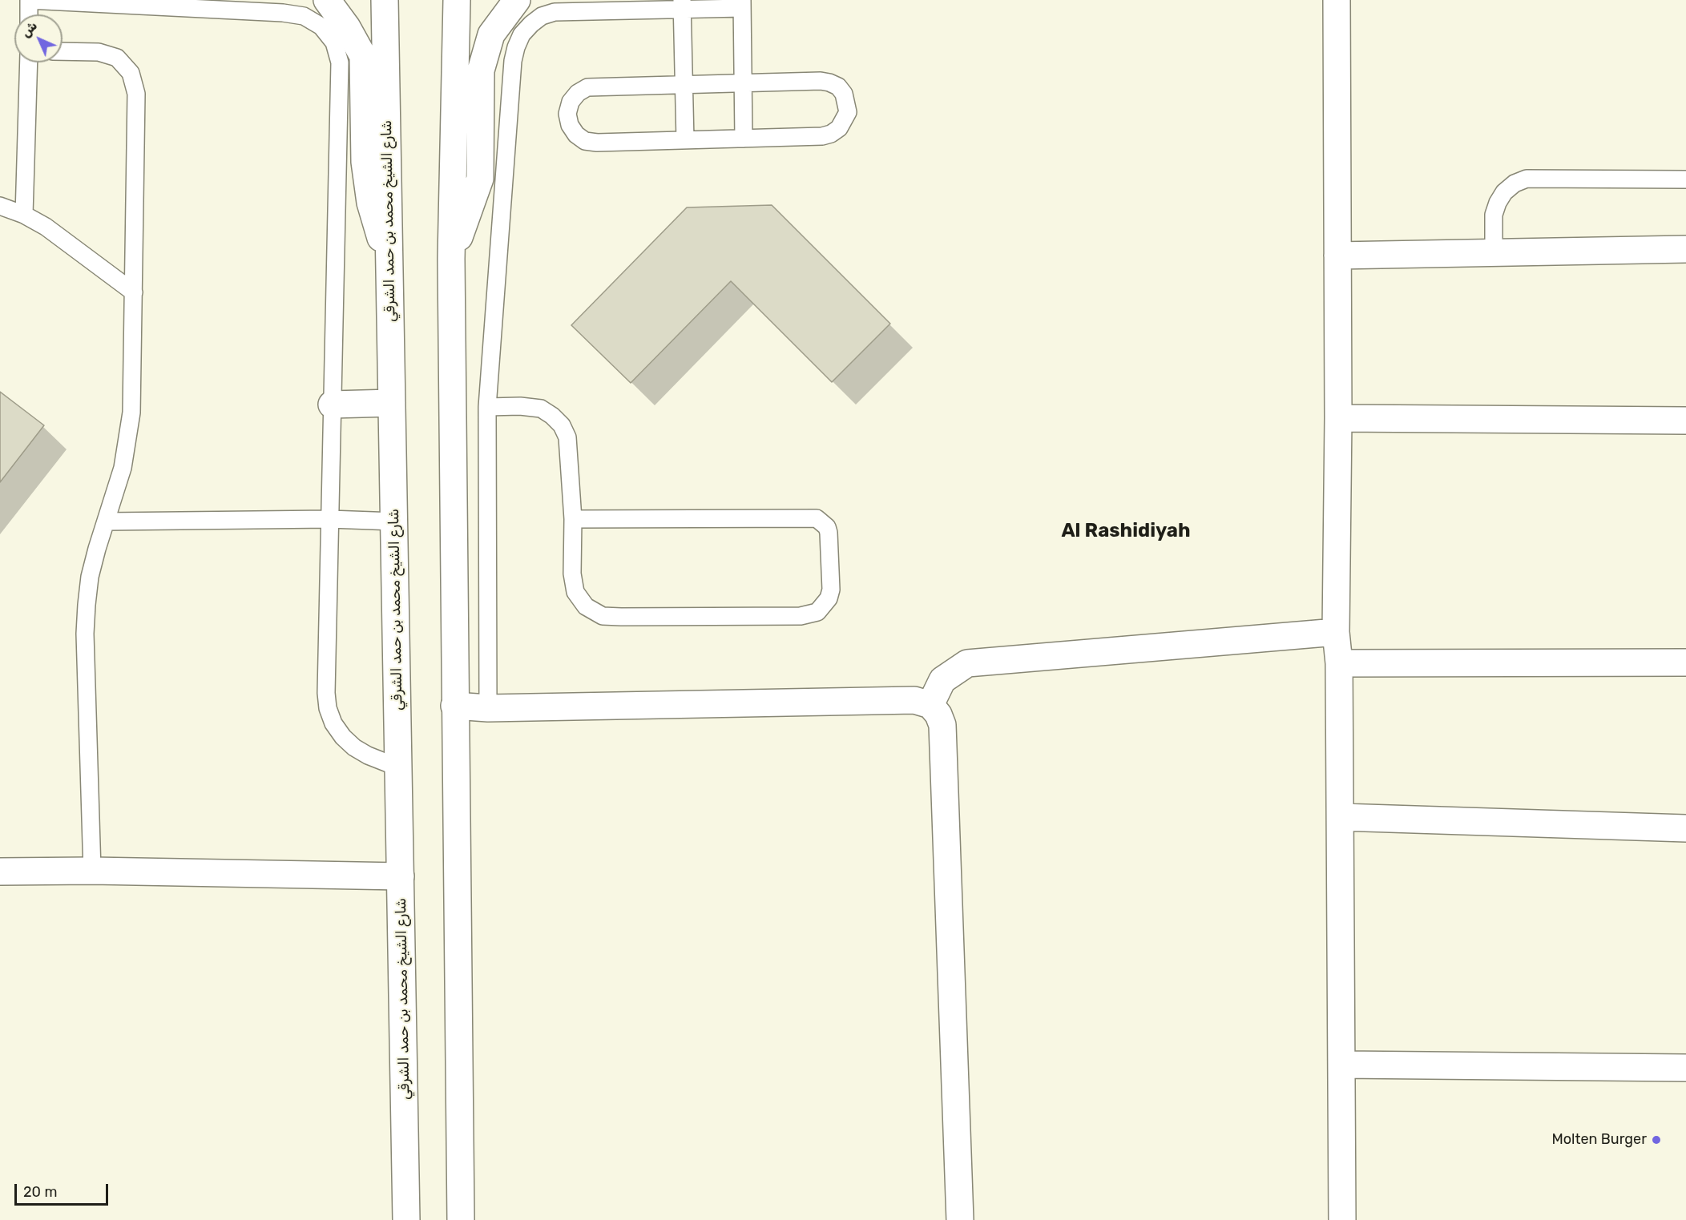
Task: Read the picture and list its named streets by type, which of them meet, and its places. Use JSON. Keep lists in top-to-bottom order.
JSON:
{
  "streets": {
    "street": ["شارع الشيخ محمد بن حمد الشرقي"]
  },
  "districts": ["Al Rashidiyah"],
  "places": ["Molten Burger"],
  "scale_bar": "20 m",
  "north": "top left"
}
